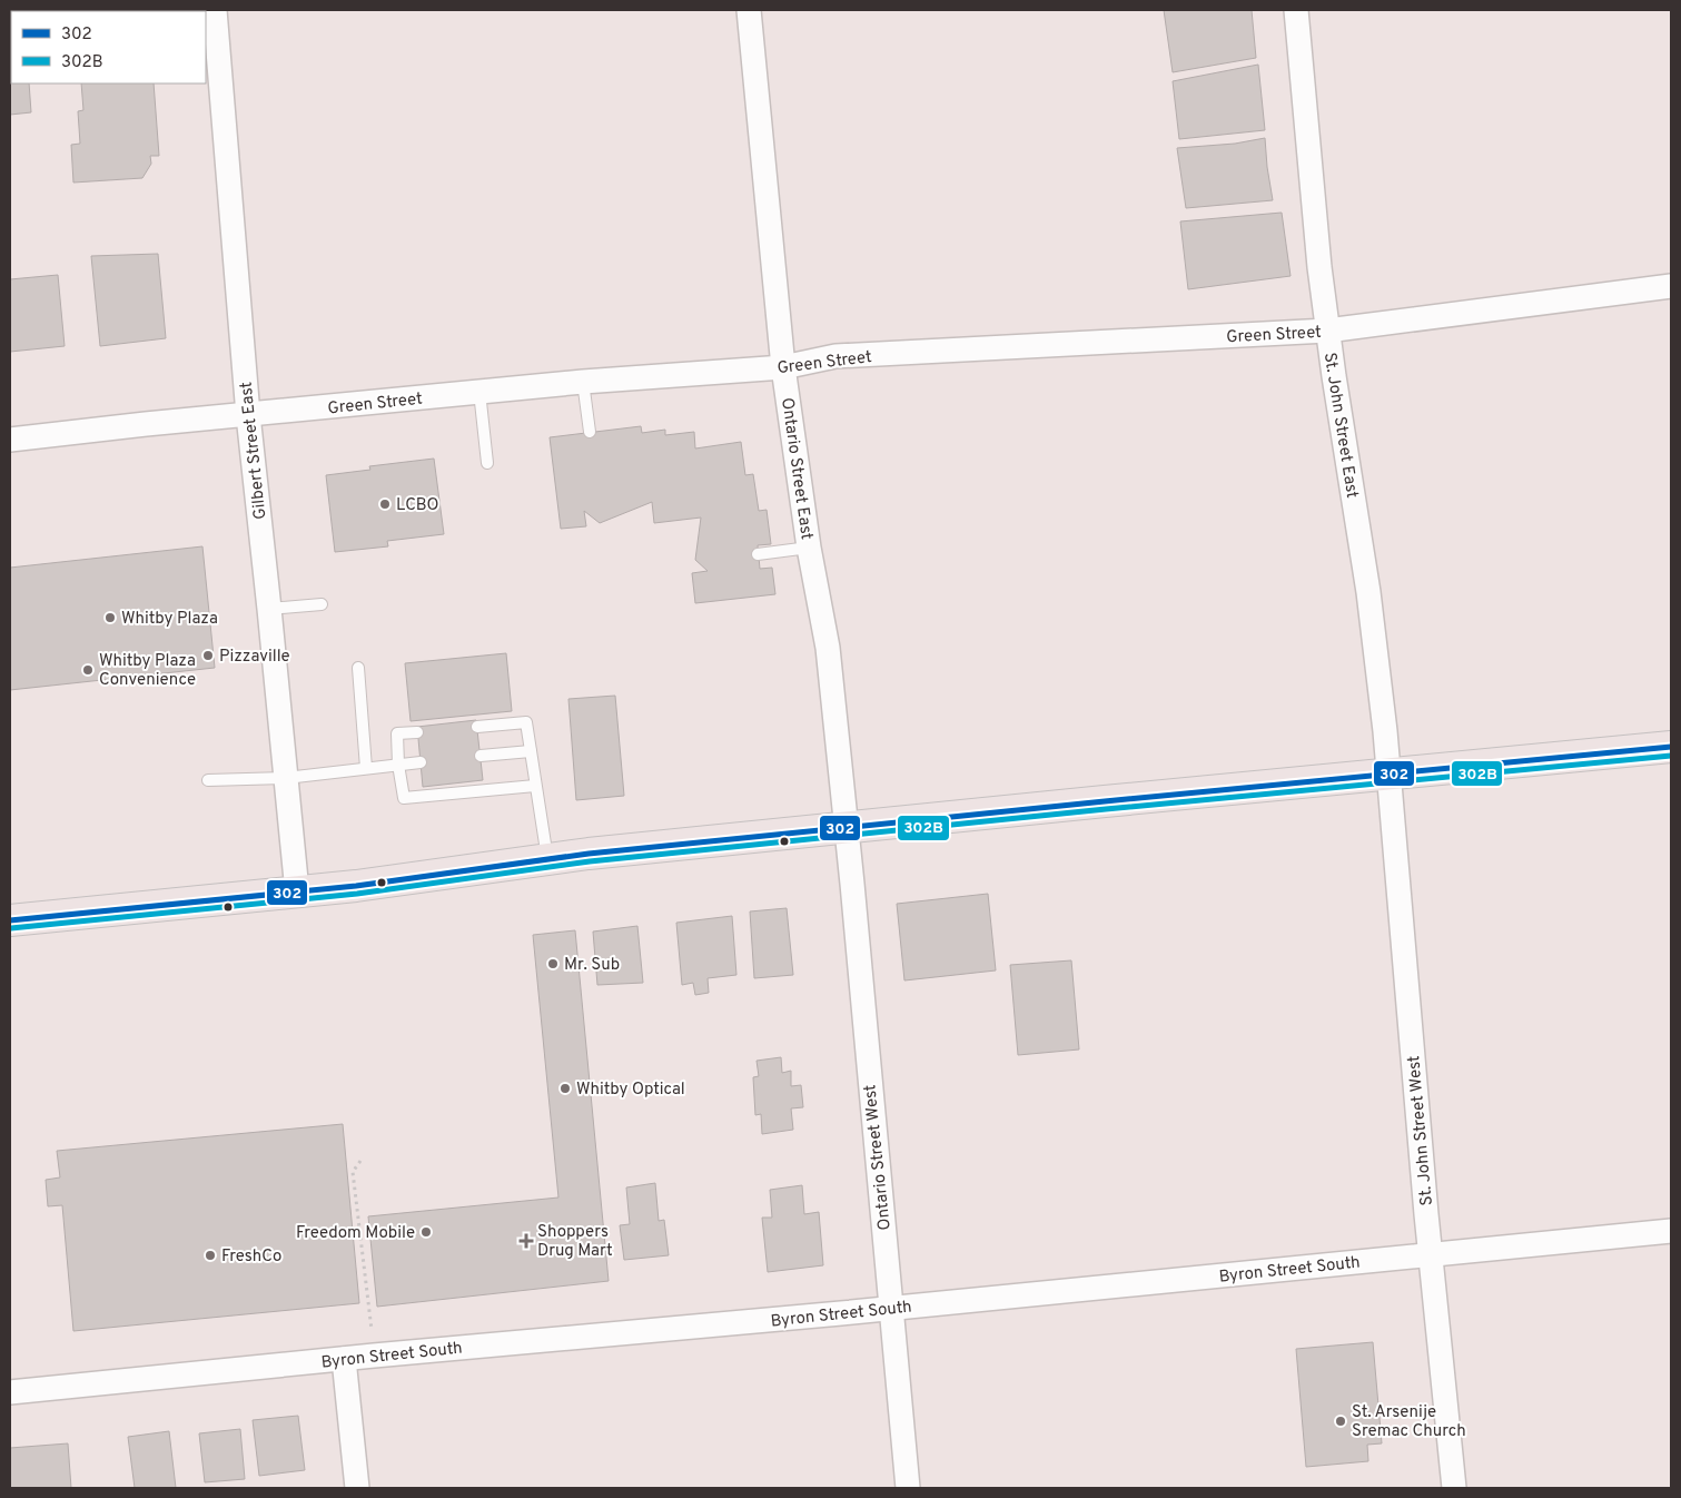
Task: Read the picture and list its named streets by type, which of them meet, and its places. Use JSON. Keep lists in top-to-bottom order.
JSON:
{
  "streets": {
    "street": [
      "Green Street",
      "St. John Street East",
      "Gilbert Street East",
      "Ontario Street East",
      "St. John Street West",
      "Ontario Street West",
      "Byron Street South"
    ]
  },
  "crossings": [
    ["Green Street", "St. John Street East"],
    ["Green Street", "Gilbert Street East"],
    ["Green Street", "Ontario Street East"],
    ["St. John Street East", "St. John Street West"],
    ["Ontario Street East", "Ontario Street West"],
    ["St. John Street West", "Byron Street South"],
    ["Ontario Street West", "Byron Street South"]
  ],
  "places": {
    "other": [
      "LCBO",
      "Whitby Plaza",
      "Pizzaville",
      "Whitby Plaza Convenience",
      "Mr. Sub",
      "Whitby Optical",
      "Freedom Mobile",
      "FreshCo",
      "St. Arsenije Sremac Church"
    ],
    "health": ["Shoppers Drug Mart"]
  },
  "lines": ["transit line 302", "transit line 302B"],
  "legend": ["302", "302B"]
}
